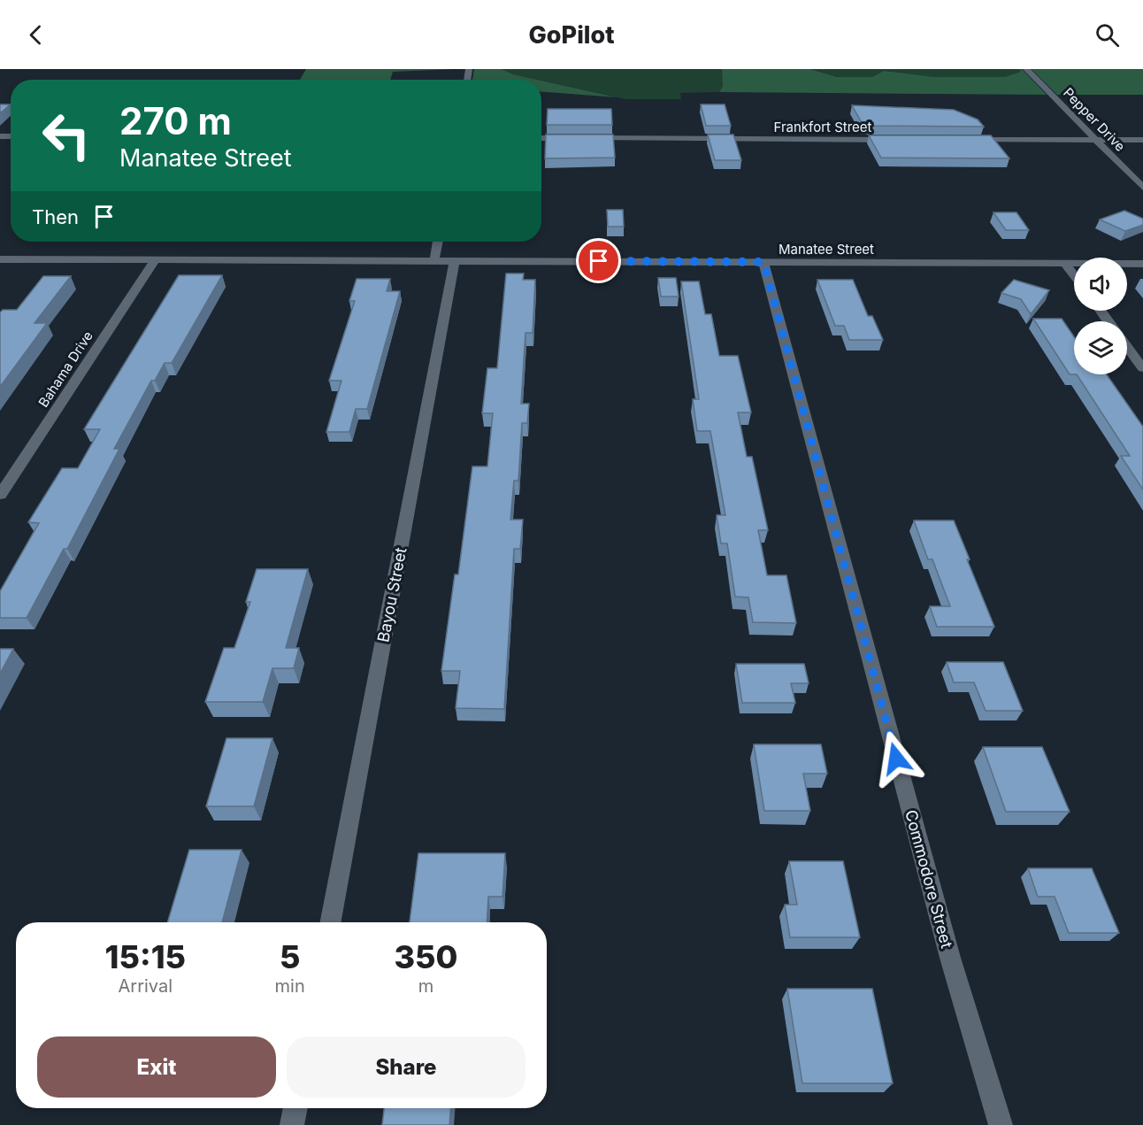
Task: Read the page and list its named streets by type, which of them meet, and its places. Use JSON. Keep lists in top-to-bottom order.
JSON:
{
  "streets": {
    "street": [
      "Pepper Drive",
      "Frankfort Street",
      "Manatee Street",
      "Bahama Drive",
      "Bayou Street",
      "Commodore Street"
    ]
  },
  "crossings": [
    ["Manatee Street", "Bahama Drive"],
    ["Manatee Street", "Bayou Street"],
    ["Manatee Street", "Commodore Street"]
  ],
  "page": {
    "header": "GoPilot",
    "turn": ["270 m", "Manatee Street"],
    "then": "Then",
    "eta": [
      "15:15",
      "Arrival",
      "5",
      "min",
      "350",
      "m"
    ],
    "buttons": ["Exit", "Share"]
  }
}
